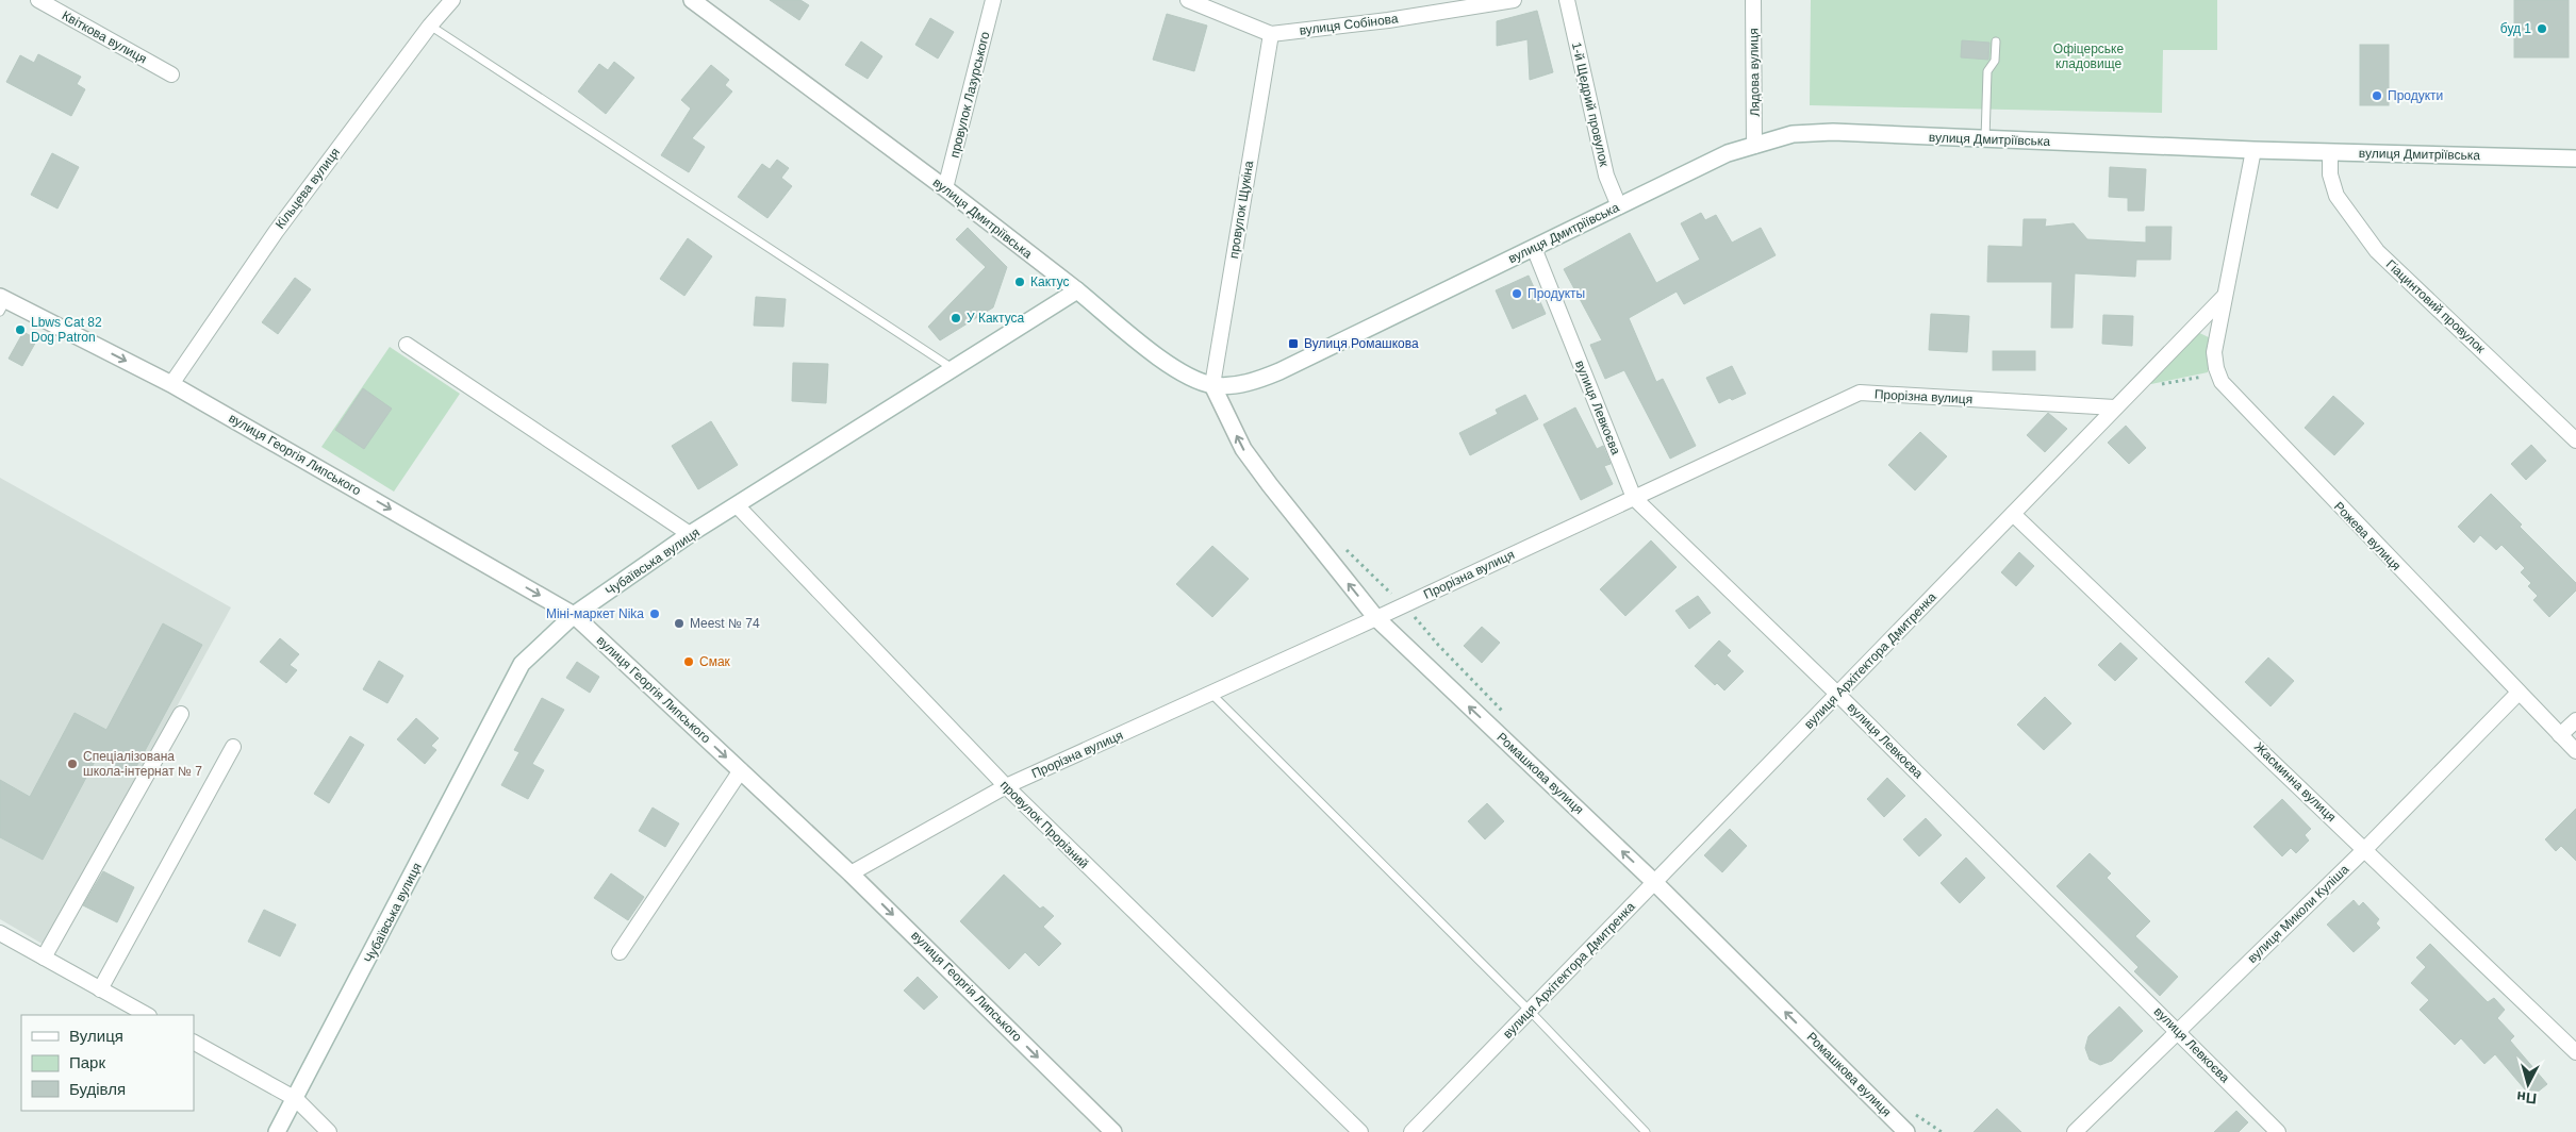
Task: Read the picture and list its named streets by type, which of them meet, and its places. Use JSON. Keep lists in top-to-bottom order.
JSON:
{
  "streets": {
    "street": [
      "вулиця Собінова",
      "Квіткова вулиця",
      "Лядова вулиця",
      "провулок Лазурського",
      "1-й Щедрий провулок",
      "вулиця Дмитріївська",
      "Кільцева вулиця",
      "провулок Щукіна",
      "Гіацинтовий провулок",
      "Прорізна вулиця",
      "вулиця Левкоєва",
      "вулиця Георгія Липського",
      "Рожева вулиця",
      "Чубаївська вулиця",
      "вулиця Архітектора Дмитренка",
      "Ромашкова вулиця",
      "Жасминна вулиця",
      "провулок Прорізний",
      "вулиця Миколи Куліша"
    ]
  },
  "crossings": [
    ["вулиця Собінова", "провулок Щукіна"],
    ["Лядова вулиця", "вулиця Дмитріївська"],
    ["провулок Лазурського", "вулиця Дмитріївська"],
    ["1-й Щедрий провулок", "вулиця Дмитріївська"],
    ["вулиця Дмитріївська", "провулок Щукіна"],
    ["вулиця Дмитріївська", "Гіацинтовий провулок"],
    ["вулиця Дмитріївська", "вулиця Левкоєва"],
    ["вулиця Дмитріївська", "Чубаївська вулиця"],
    ["вулиця Дмитріївська", "Ромашкова вулиця"],
    ["Кільцева вулиця", "вулиця Георгія Липського"],
    ["провулок Щукіна", "Ромашкова вулиця"],
    ["Прорізна вулиця", "вулиця Левкоєва"],
    ["Прорізна вулиця", "вулиця Георгія Липського"],
    ["Прорізна вулиця", "вулиця Архітектора Дмитренка"],
    ["Прорізна вулиця", "Ромашкова вулиця"],
    ["Прорізна вулиця", "провулок Прорізний"],
    ["вулиця Левкоєва", "вулиця Архітектора Дмитренка"],
    ["вулиця Левкоєва", "вулиця Миколи Куліша"],
    ["вулиця Георгія Липського", "Чубаївська вулиця"],
    ["Рожева вулиця", "вулиця Архітектора Дмитренка"],
    ["Рожева вулиця", "вулиця Миколи Куліша"],
    ["Чубаївська вулиця", "провулок Прорізний"],
    ["вулиця Архітектора Дмитренка", "Ромашкова вулиця"],
    ["вулиця Архітектора Дмитренка", "Жасминна вулиця"],
    ["Жасминна вулиця", "вулиця Миколи Куліша"]
  ],
  "one_way": ["вулиця Георгія Липського", "Ромашкова вулиця"],
  "parks": ["Офіцерське кладовище"],
  "places": {
    "other": [
      "буд 1",
      "Продукти",
      "Кактус",
      "Продукты",
      "У Кактуса",
      "Lbws Cat 82 Dog Patron",
      "Міні-маркет Nika",
      "Meest № 74",
      "Смак",
      "Спеціалізована школа-інтернат № 7"
    ],
    "transit": ["Вулиця Ромашкова"]
  },
  "legend": ["Вулиця", "Парк", "Будівля"],
  "north": "bottom"
}
